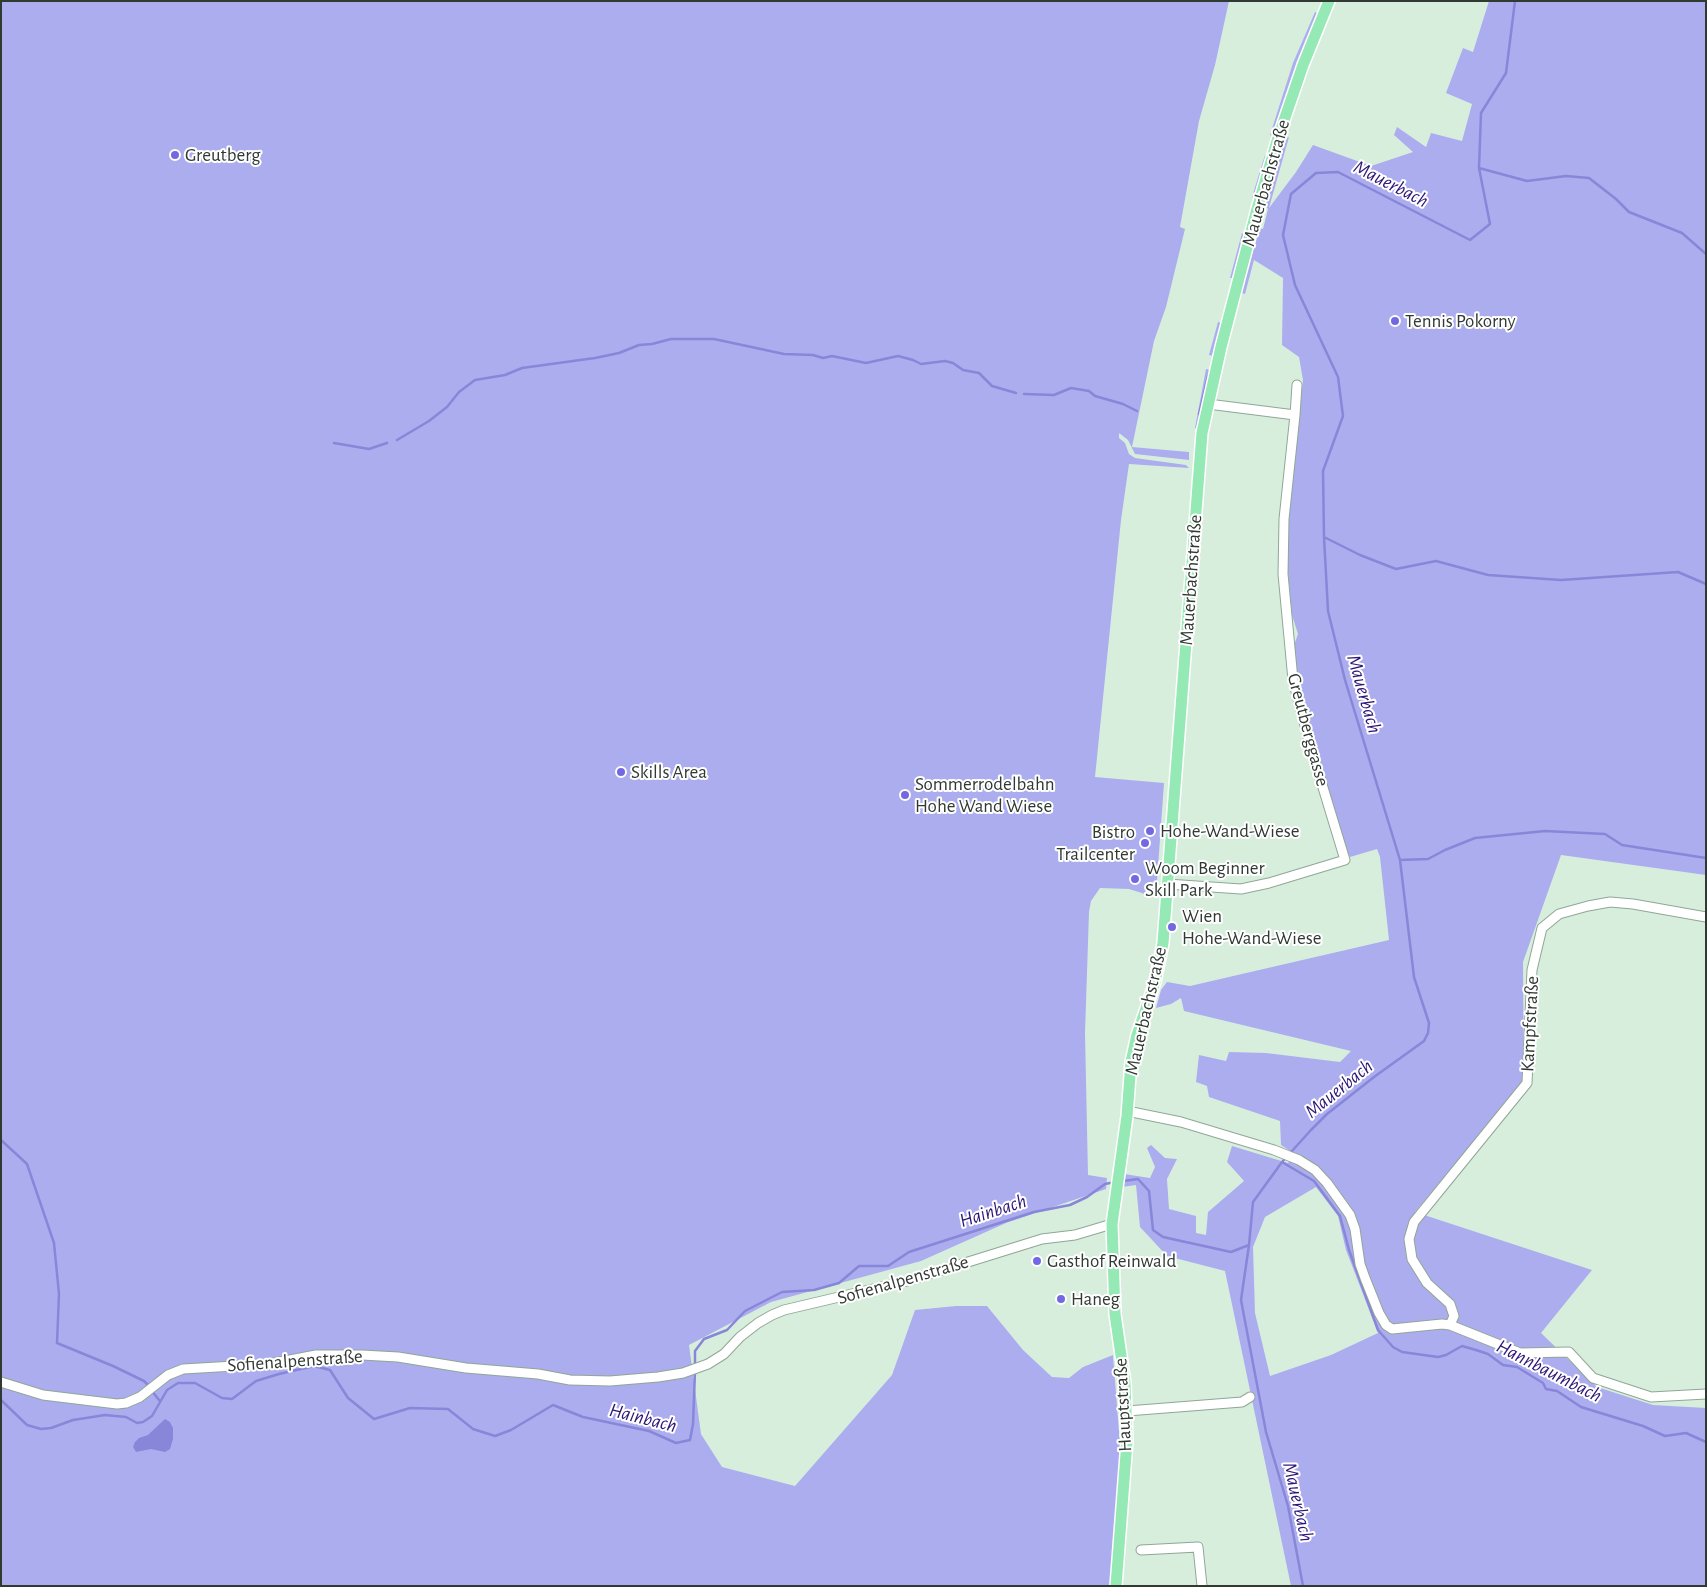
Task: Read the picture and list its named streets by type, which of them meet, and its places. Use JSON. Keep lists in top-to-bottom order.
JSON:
{
  "streets": {
    "main road": ["Mauerbachstraße", "Hauptstraße"],
    "street": ["Greutberggasse", "Kampfstraße", "Sofienalpenstraße"]
  },
  "crossings": [
    ["Mauerbachstraße", "Greutberggasse"],
    ["Mauerbachstraße", "Sofienalpenstraße"],
    ["Mauerbachstraße", "Hauptstraße"],
    ["Sofienalpenstraße", "Hauptstraße"]
  ],
  "water": ["Mauerbach", "Hainbach", "Hannbaumbach"],
  "places": [
    "Greutberg",
    "Tennis Pokorny",
    "Skills Area",
    "Sommerrodelbahn Hohe Wand Wiese",
    "Hohe-Wand-Wiese",
    "Bistro Trailcenter",
    "Woom Beginner Skill Park",
    "Wien Hohe-Wand-Wiese",
    "Gasthof Reinwald",
    "Haneg"
  ]
}
